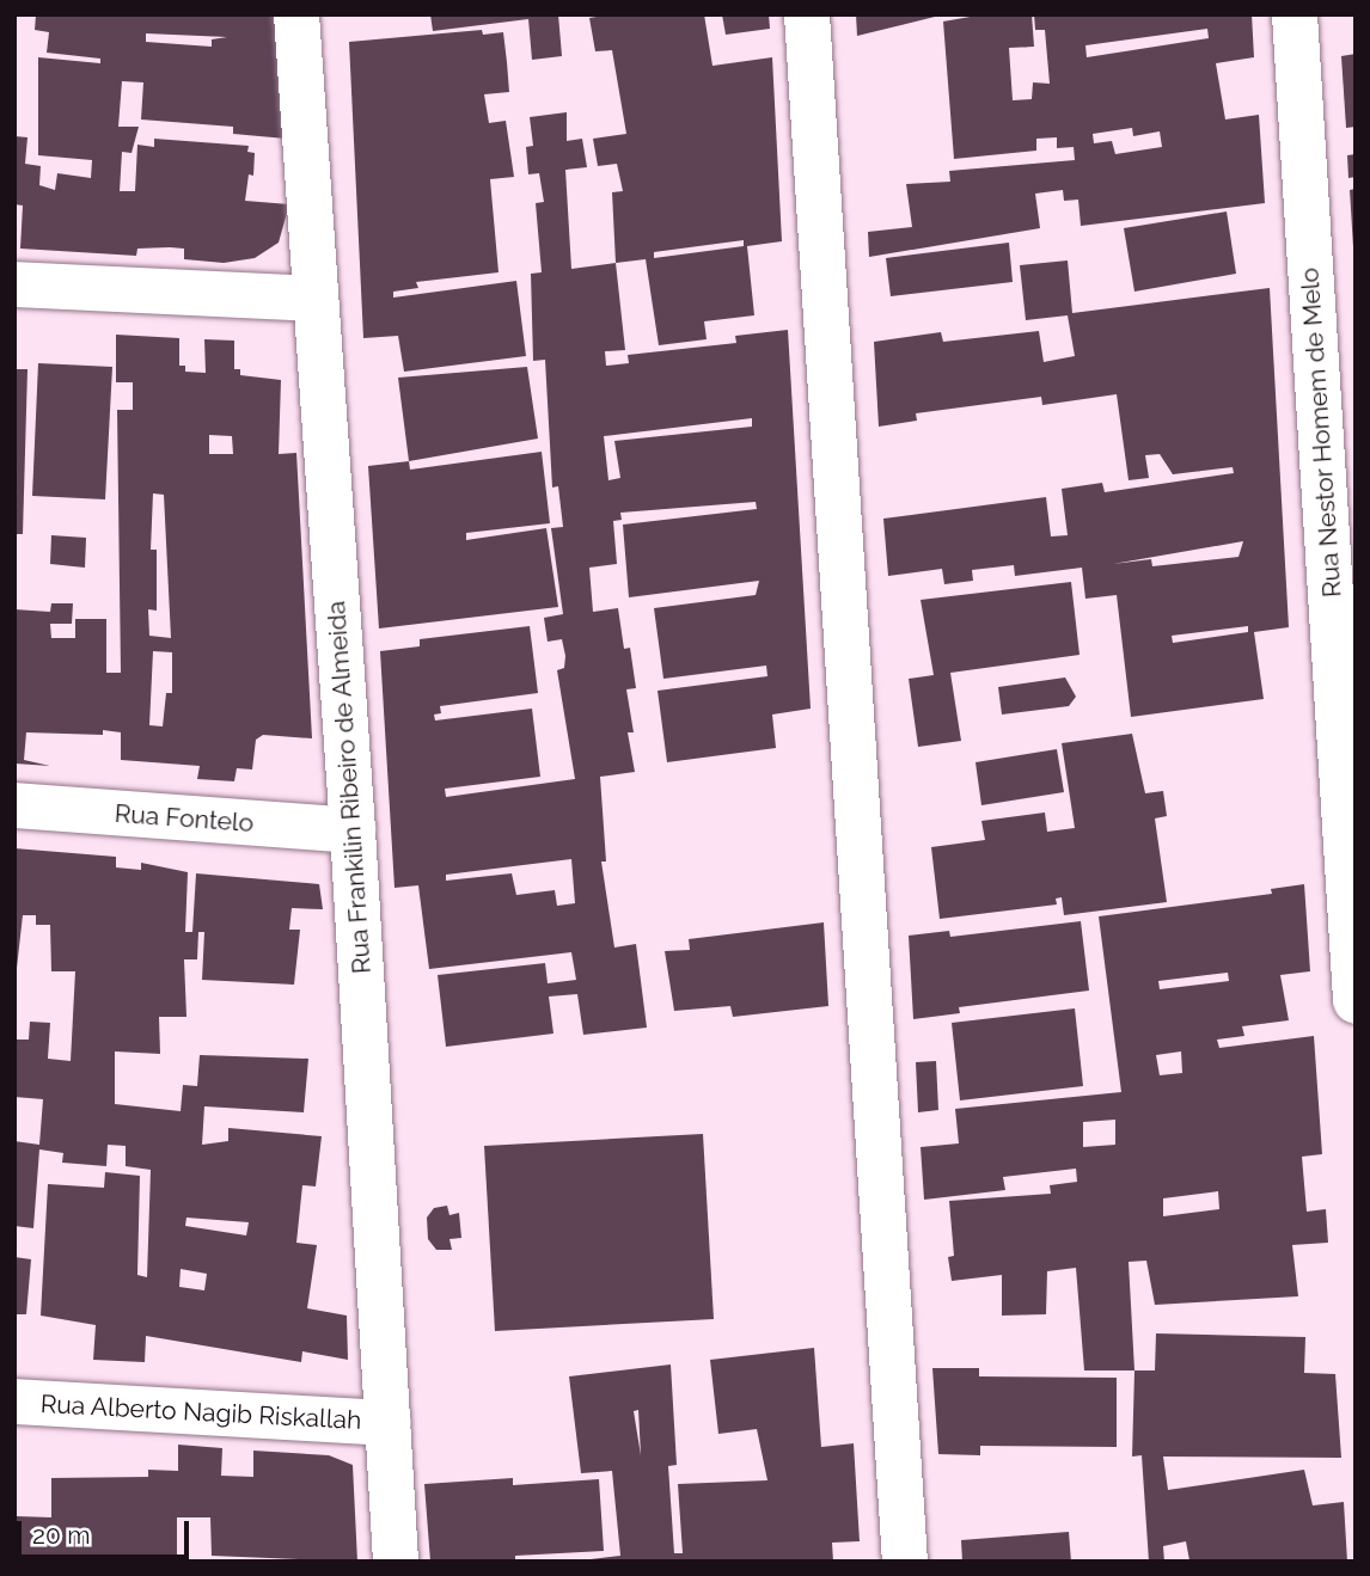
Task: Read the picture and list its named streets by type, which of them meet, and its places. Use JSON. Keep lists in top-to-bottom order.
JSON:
{
  "streets": {
    "street": [
      "Rua Nestor Homem de Melo",
      "Rua Frankilin Ribeiro de Almeida",
      "Rua Fontelo",
      "Rua Alberto Nagib Riskallah"
    ]
  },
  "crossings": [
    ["Rua Frankilin Ribeiro de Almeida", "Rua Fontelo"],
    ["Rua Frankilin Ribeiro de Almeida", "Rua Alberto Nagib Riskallah"]
  ],
  "scale_bar": "20 m"
}
